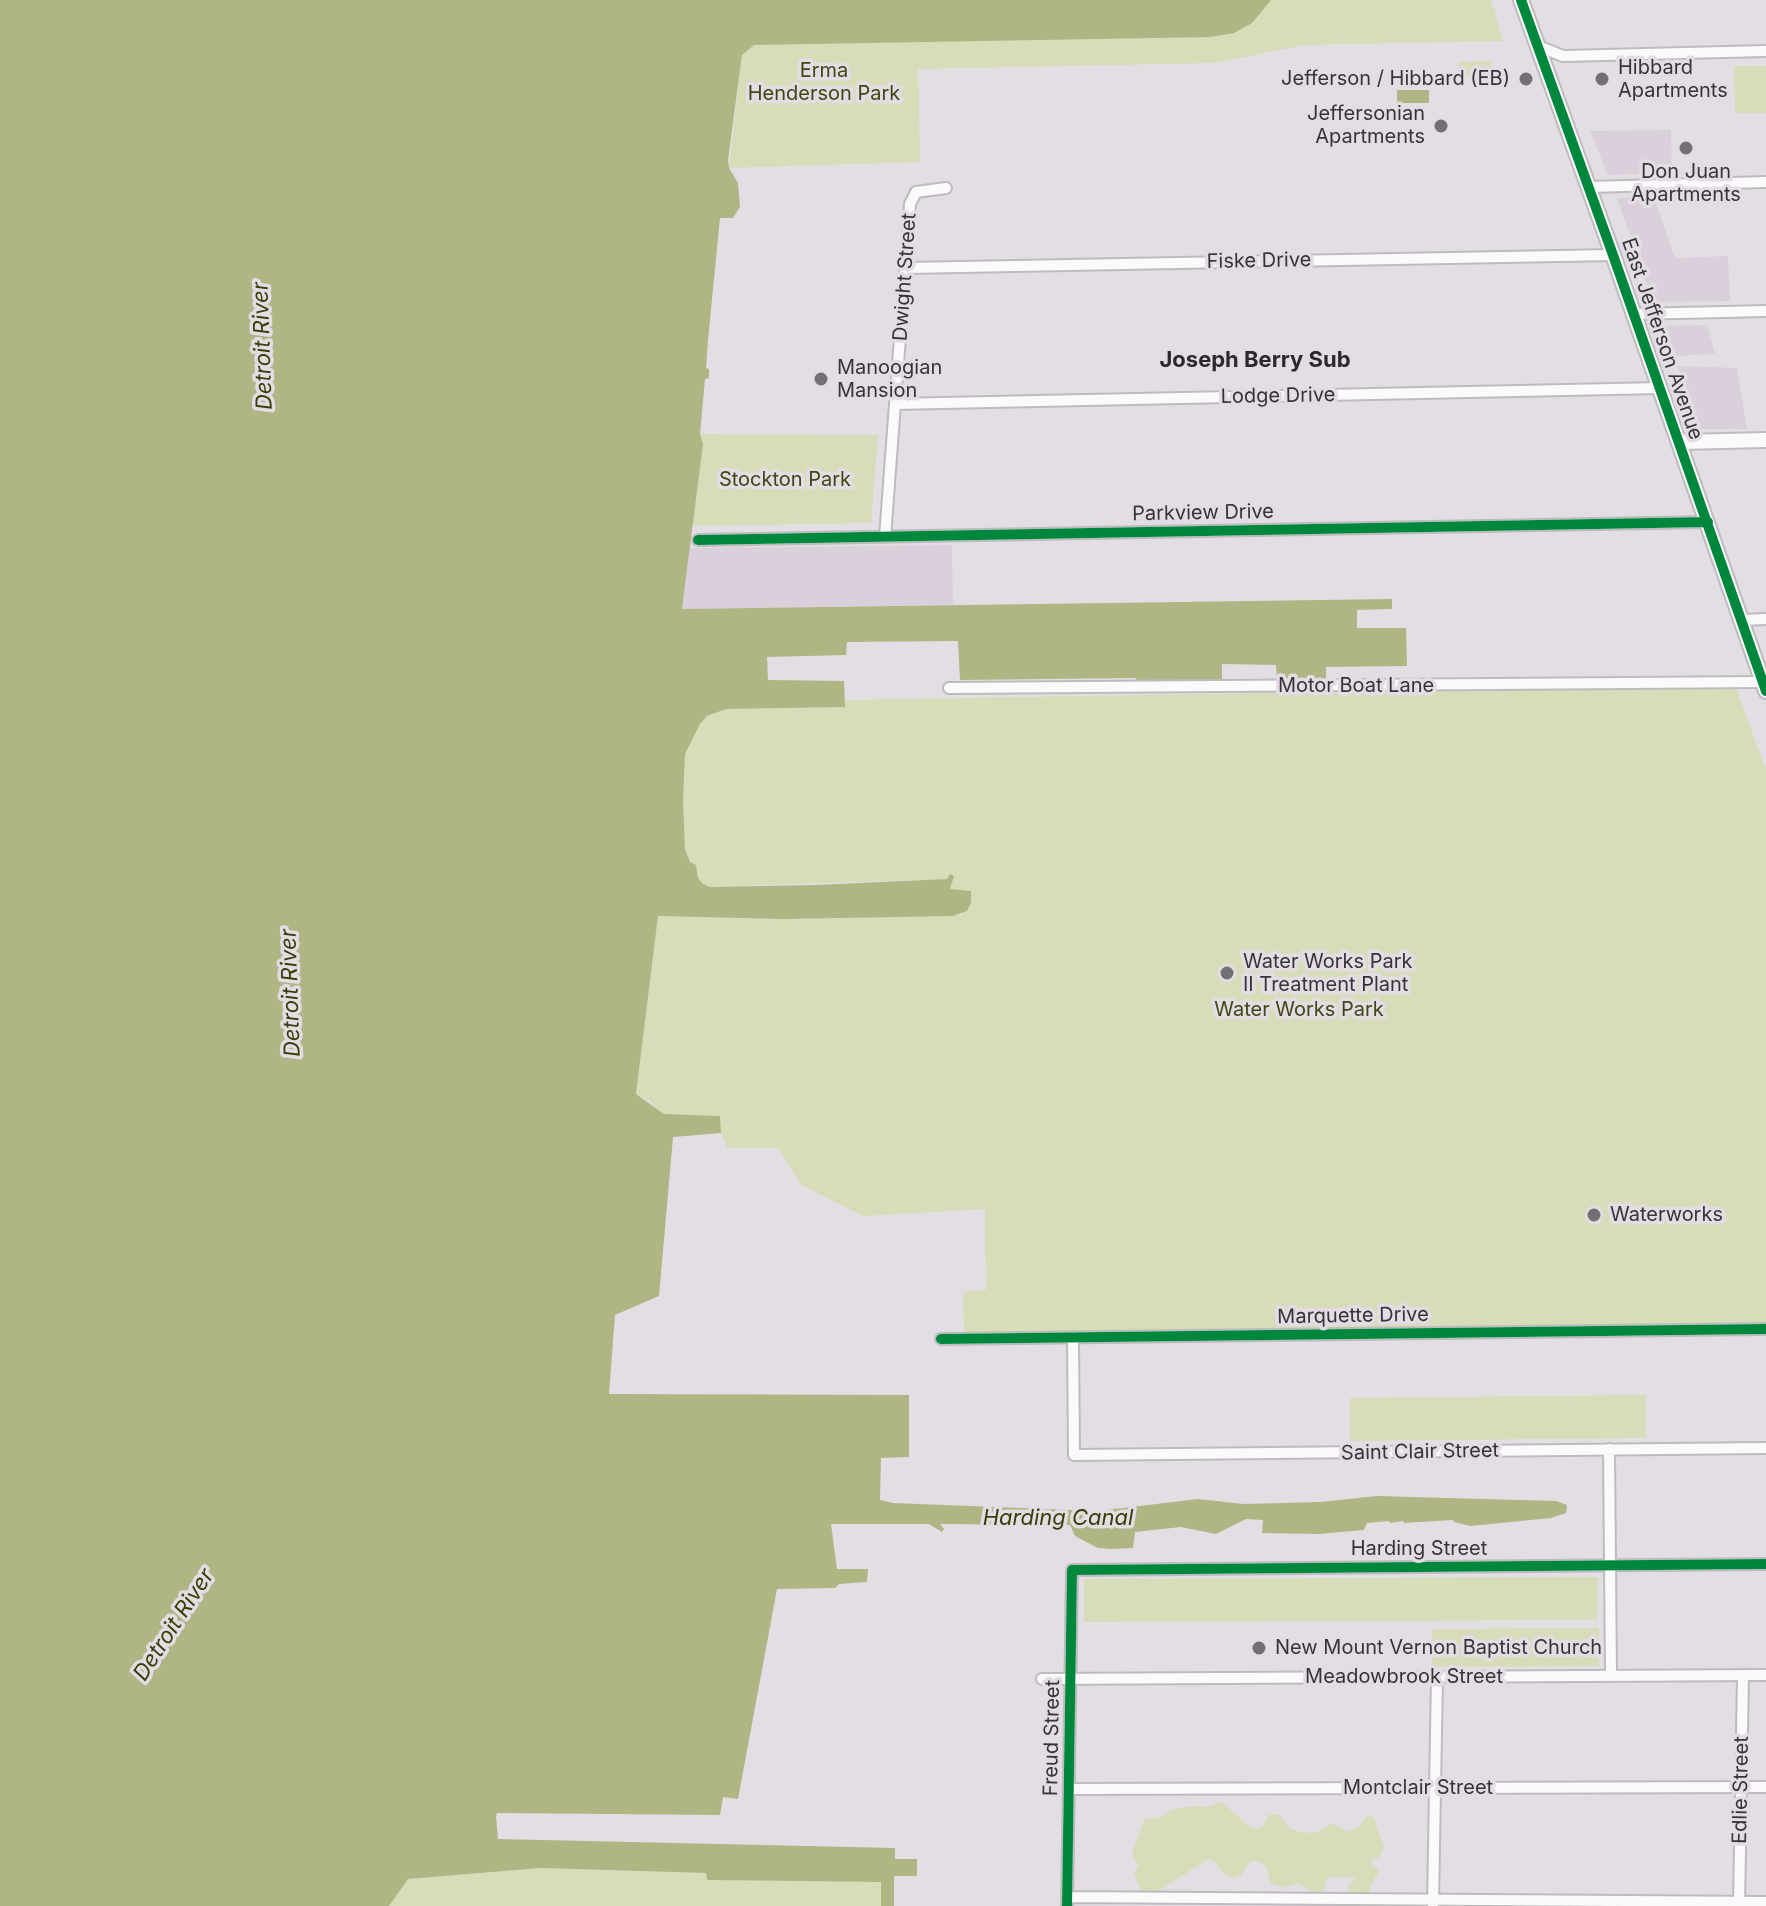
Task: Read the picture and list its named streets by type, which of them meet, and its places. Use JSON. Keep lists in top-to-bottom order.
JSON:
{
  "streets": {
    "main road": ["East Jefferson Avenue"],
    "street": [
      "Fiske Drive",
      "Dwight Street",
      "Lodge Drive",
      "Parkview Drive",
      "Motor Boat Lane",
      "Marquette Drive",
      "Saint Clair Street",
      "Harding Street",
      "Meadowbrook Street",
      "Freud Street",
      "Montclair Street",
      "Edlie Street"
    ]
  },
  "crossings": [
    ["Fiske Drive", "Dwight Street"],
    ["Fiske Drive", "East Jefferson Avenue"],
    ["Dwight Street", "Lodge Drive"],
    ["Dwight Street", "Parkview Drive"],
    ["East Jefferson Avenue", "Lodge Drive"],
    ["East Jefferson Avenue", "Parkview Drive"],
    ["East Jefferson Avenue", "Motor Boat Lane"],
    ["Marquette Drive", "Saint Clair Street"],
    ["Harding Street", "Freud Street"],
    ["Meadowbrook Street", "Freud Street"],
    ["Meadowbrook Street", "Edlie Street"],
    ["Freud Street", "Montclair Street"],
    ["Montclair Street", "Edlie Street"]
  ],
  "districts": ["Joseph Berry Sub"],
  "water": ["Detroit River", "Harding Canal"],
  "parks": ["Erma Henderson Park", "Stockton Park", "Water Works Park"],
  "places": [
    "Jefferson / Hibbard (EB)",
    "Hibbard Apartments",
    "Jeffersonian Apartments",
    "Don Juan Apartments",
    "Manoogian Mansion",
    "Water Works Park II Treatment Plant",
    "Waterworks",
    "New Mount Vernon Baptist Church"
  ]
}
